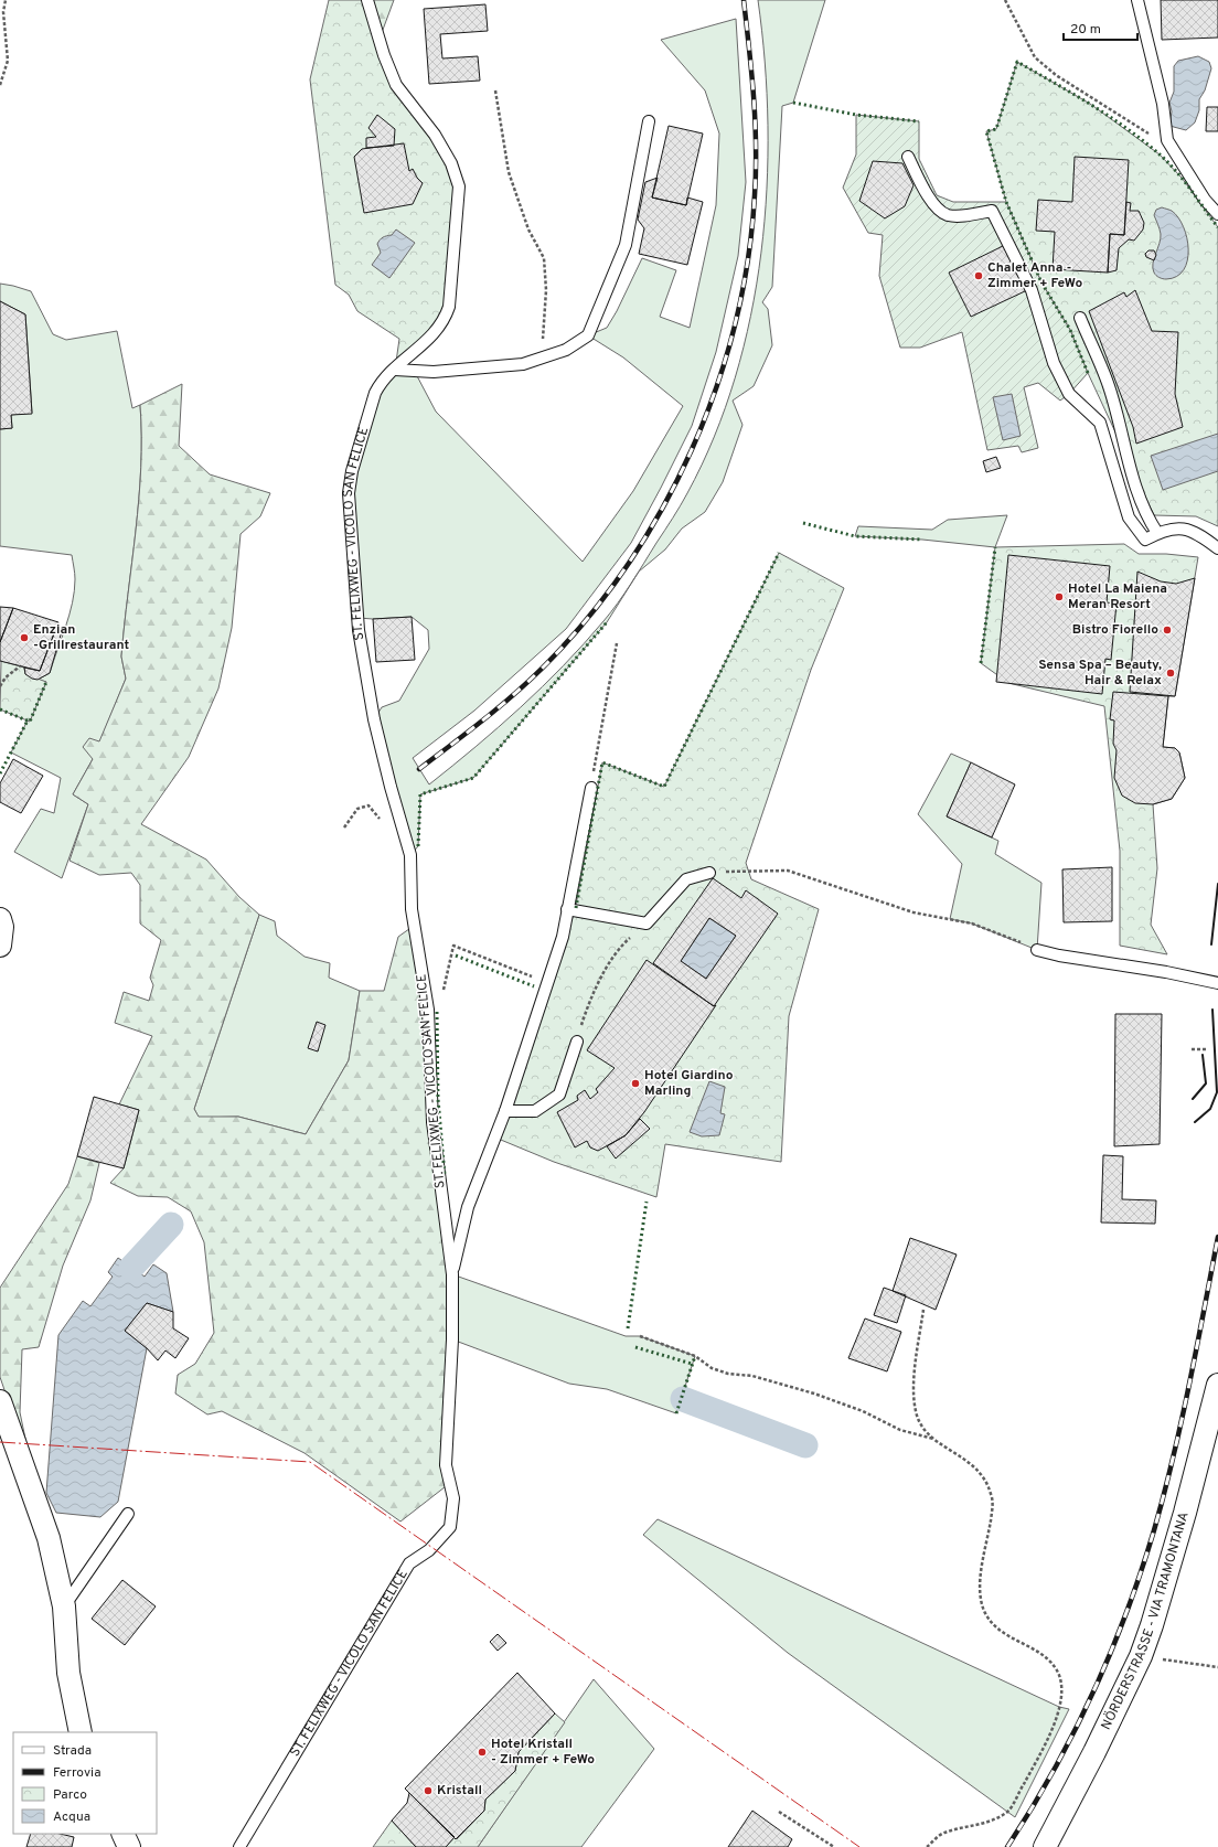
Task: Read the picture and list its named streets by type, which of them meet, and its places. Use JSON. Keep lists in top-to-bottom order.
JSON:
{
  "streets": {
    "street": ["NÖRDERSTRASSE - VIA TRAMONTANA"],
    "lane": ["ST. FELIXWEG - VICOLO SAN FELICE"]
  },
  "places": [
    "Chalet Anna - Zimmer + FeWo",
    "Hotel La Maiena Meran Resort",
    "Bistro Fiorello",
    "Enzian -Grillrestaurant",
    "Sensa Spa – Beauty, Hair & Relax",
    "Hotel Giardino Marling",
    "Hotel Kristall - Zimmer + FeWo",
    "Kristall"
  ],
  "legend": [
    "Strada",
    "Ferrovia",
    "Parco",
    "Acqua"
  ],
  "scale_bar": "20 m"
}
